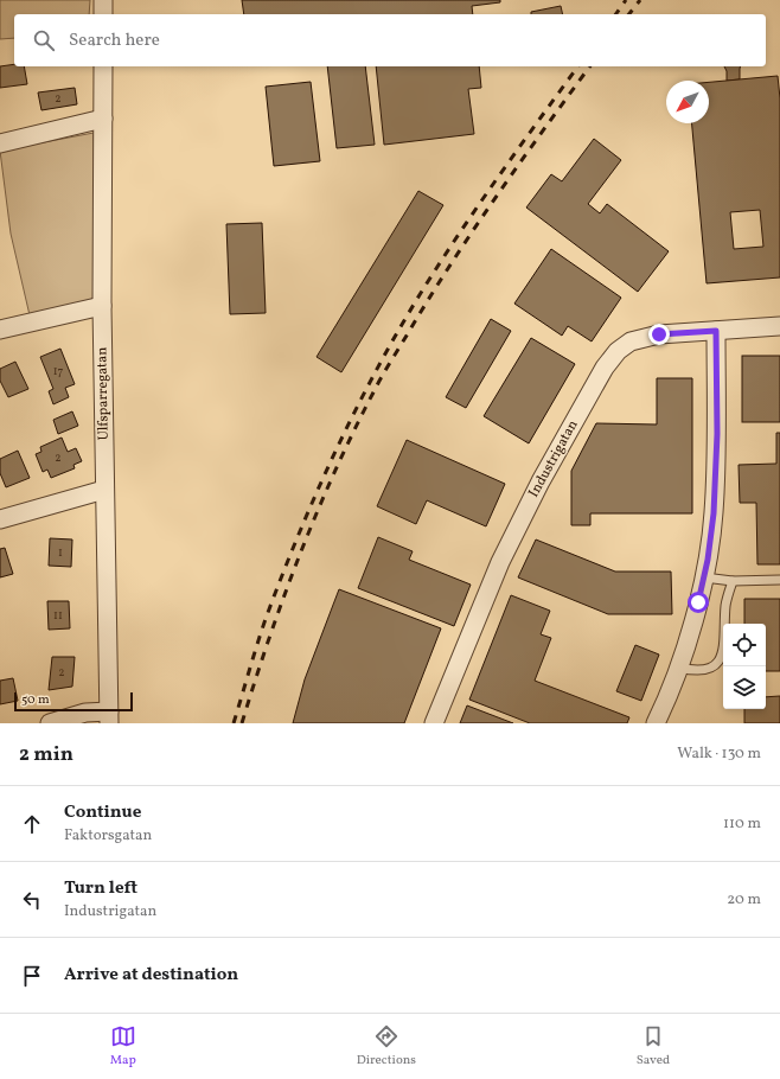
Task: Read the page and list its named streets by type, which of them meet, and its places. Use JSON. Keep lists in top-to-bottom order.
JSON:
{
  "streets": {
    "street": ["Ulfsparregatan", "Industrigatan"]
  },
  "house_numbers": [
    "2",
    "17",
    "2",
    "1",
    "11",
    "2"
  ],
  "scale_bar": "50 m",
  "north": "bottom left",
  "page": {
    "search": "Search here",
    "scale": "50 m",
    "heading": ["2 min", "Walk · 130 m"],
    "list": [
      ["Continue", "Faktorsgatan", "110 m"],
      ["Turn left", "Industrigatan", "20 m"],
      "Arrive at destination"
    ],
    "nav": ["Map", "Directions", "Saved"]
  }
}
